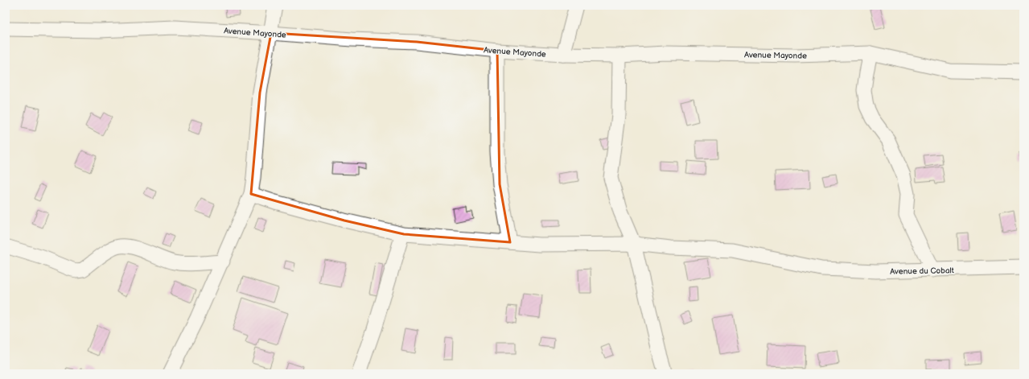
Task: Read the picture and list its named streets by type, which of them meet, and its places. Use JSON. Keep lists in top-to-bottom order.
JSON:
{
  "streets": {
    "street": ["Avenue Mayonde", "Avenue du Cobalt"]
  }
}
